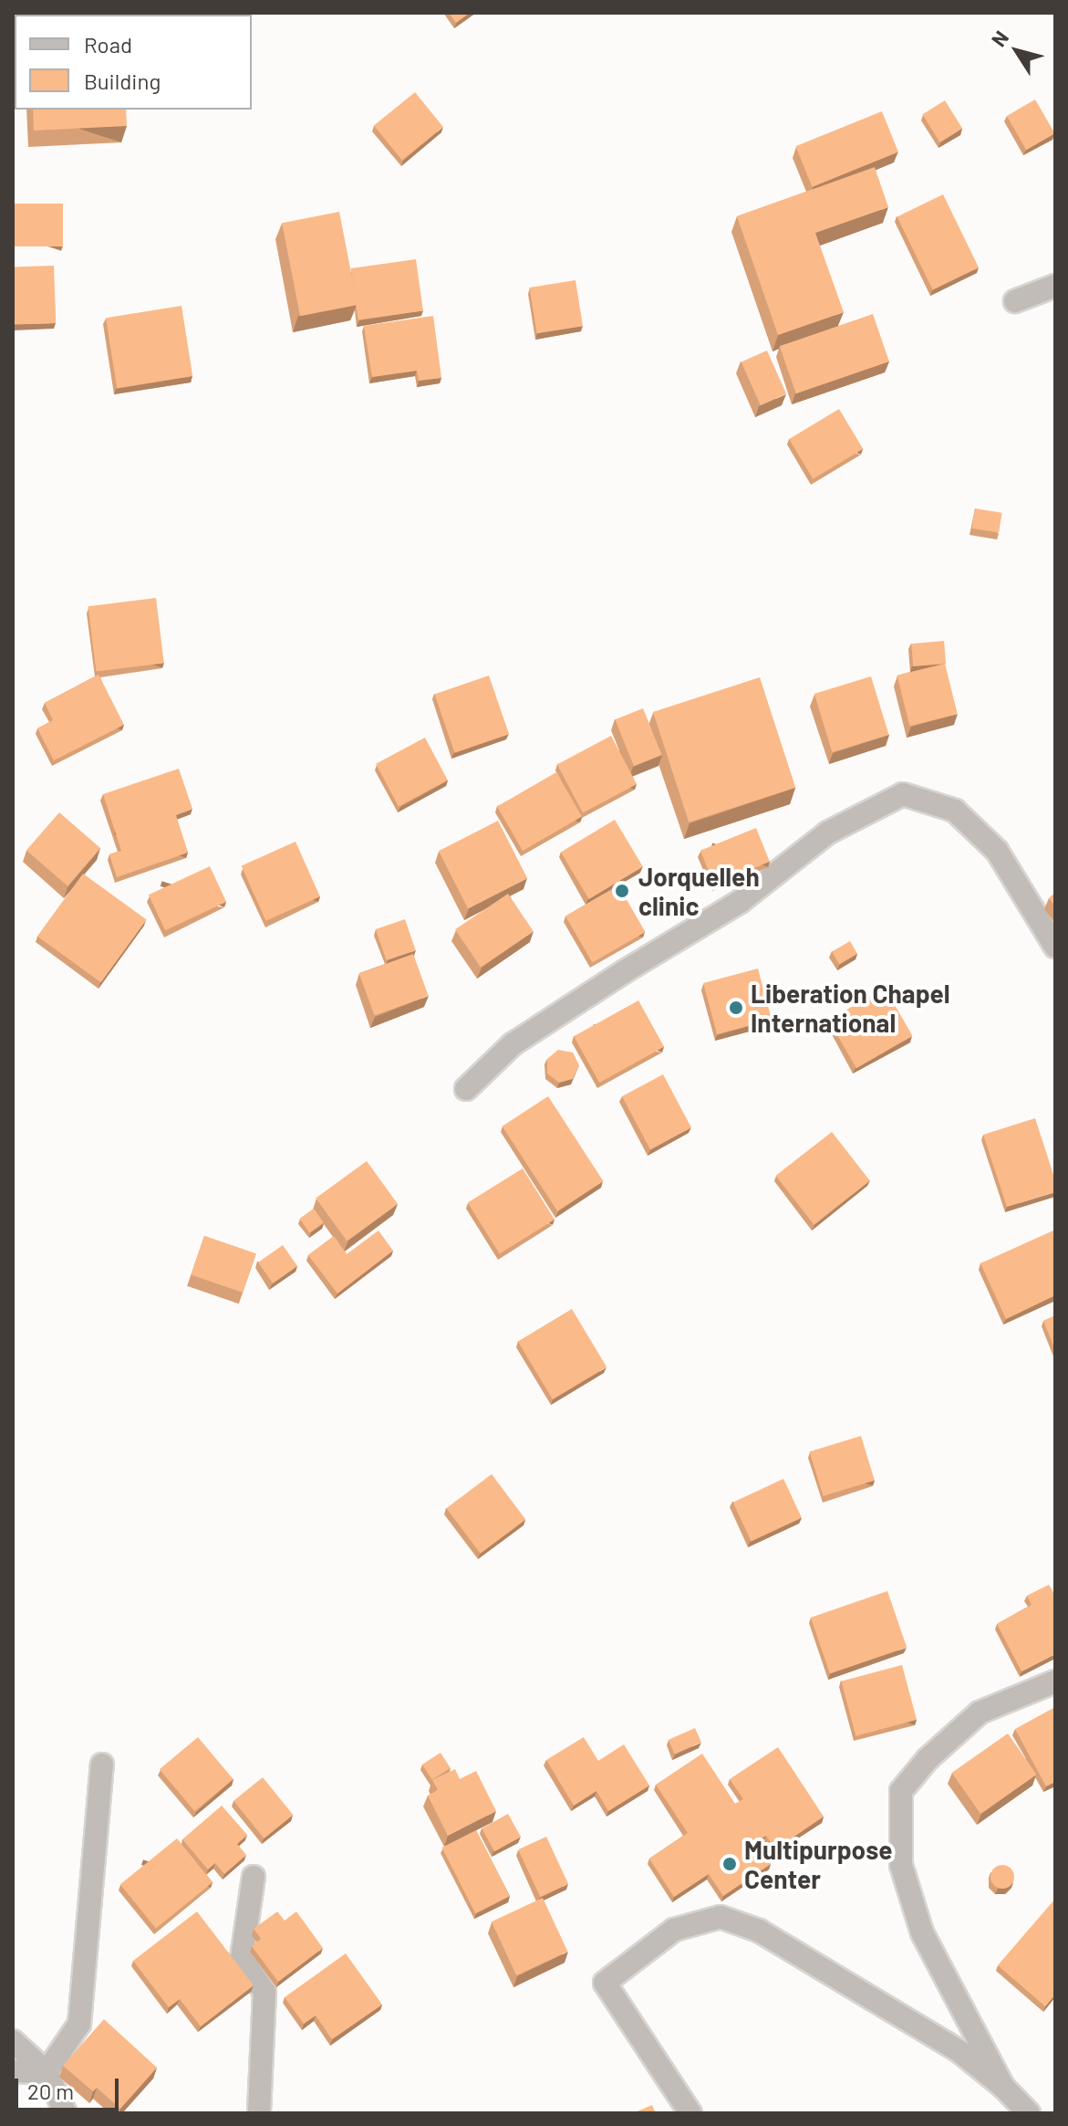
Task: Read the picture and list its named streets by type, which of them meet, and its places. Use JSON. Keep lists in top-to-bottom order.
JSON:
{
  "places": ["Jorquelleh clinic", "Liberation Chapel International", "Multipurpose Center"],
  "legend": ["Road", "Building"],
  "scale_bar": "20 m",
  "north": "top left"
}
